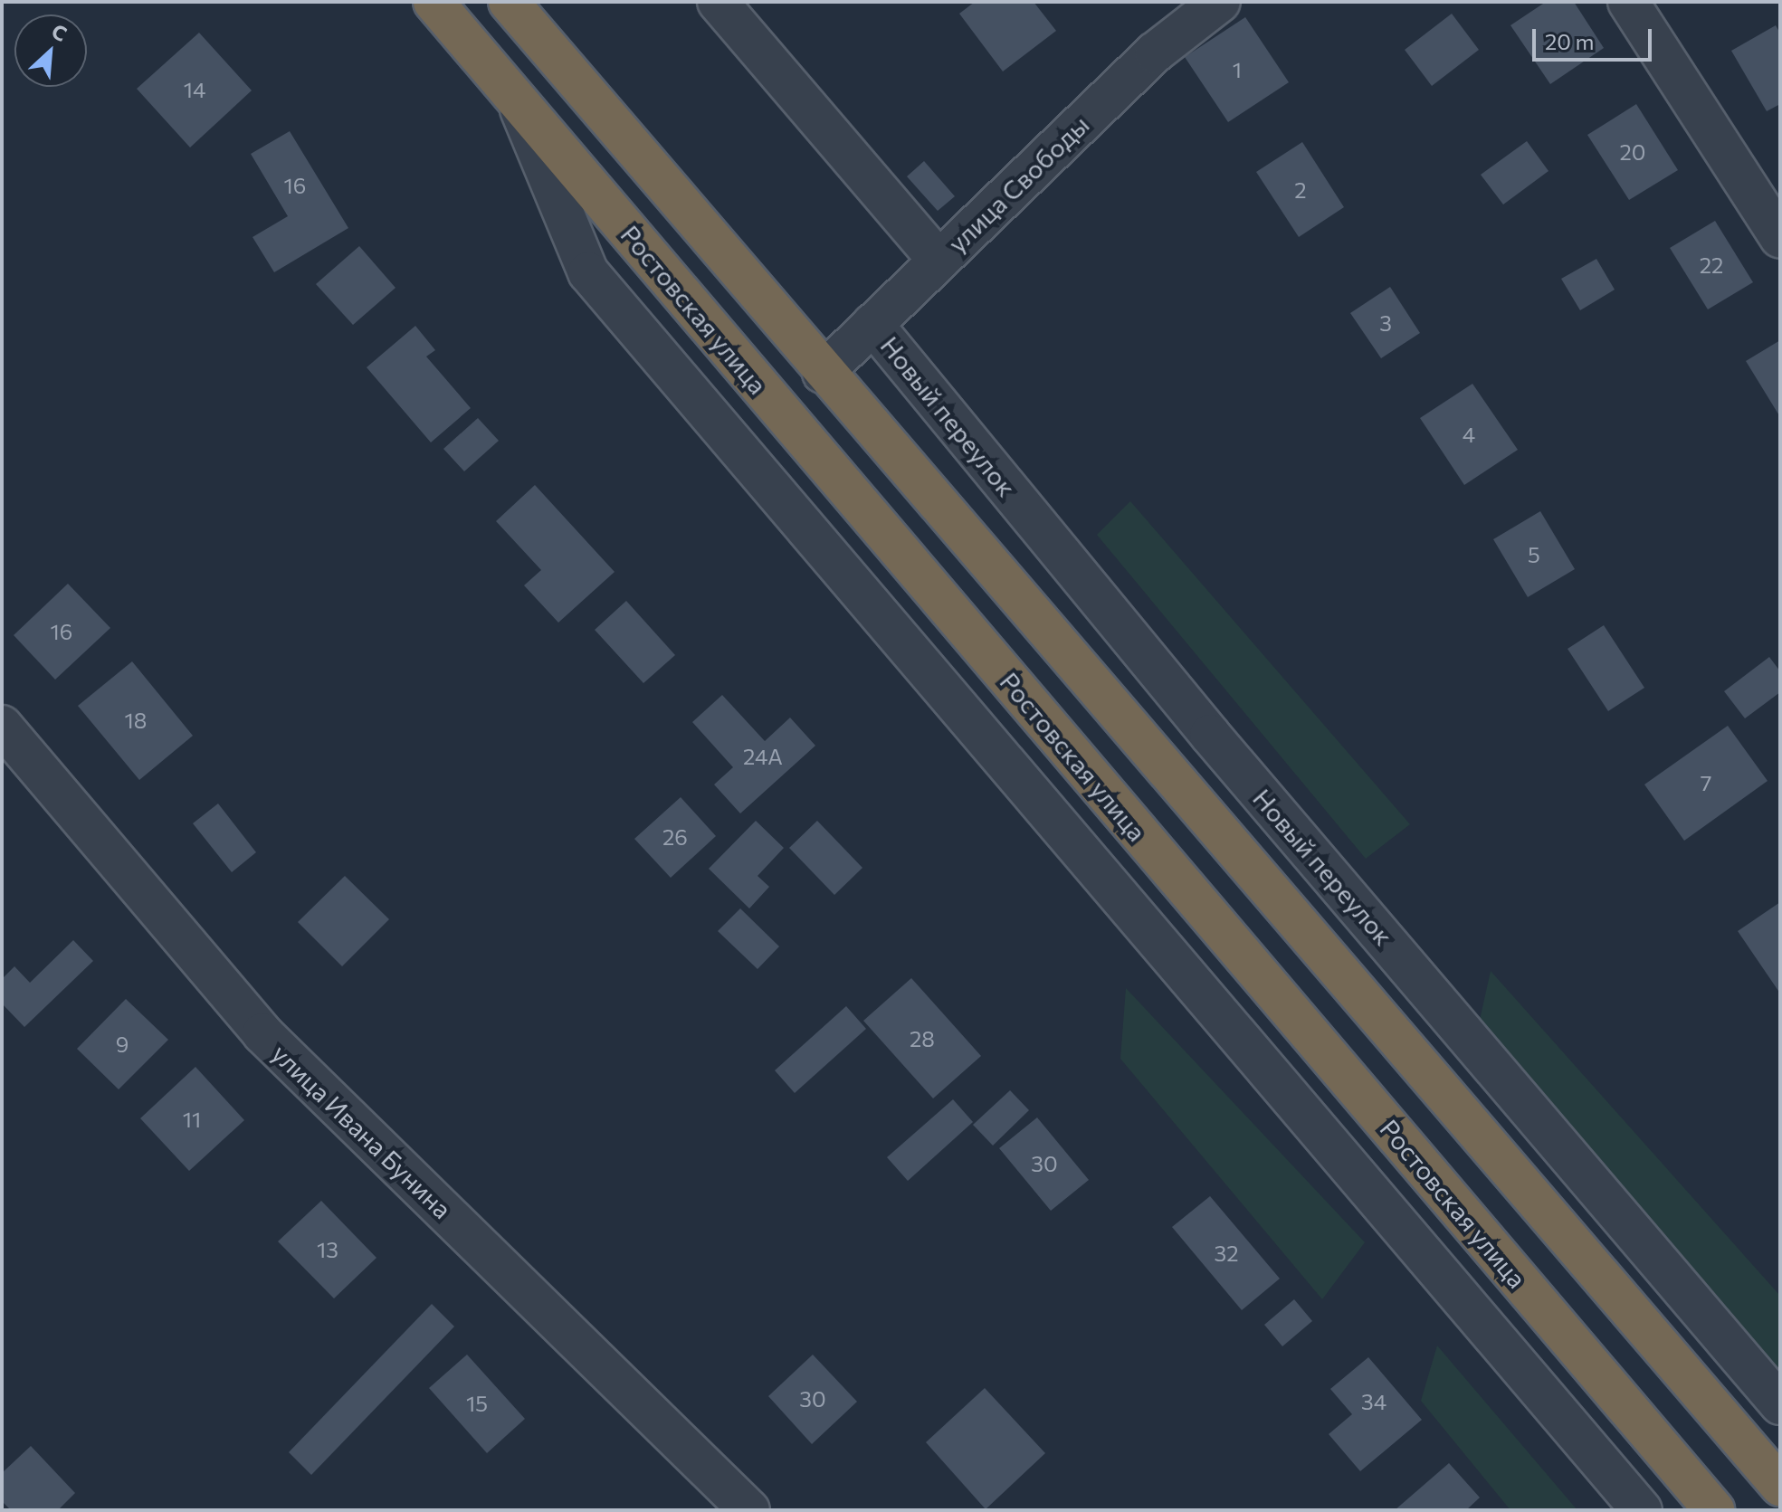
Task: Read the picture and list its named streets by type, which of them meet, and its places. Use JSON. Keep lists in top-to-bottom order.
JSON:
{
  "streets": {
    "highway": ["Ростовская улица"],
    "street": ["улица Свободы", "Новый переулок", "улица Ивана Бунина"]
  },
  "crossings": [
    ["улица Свободы", "Новый переулок"]
  ],
  "house_numbers": [
    "1",
    "14",
    "20",
    "16",
    "2",
    "22",
    "3",
    "4",
    "5",
    "16",
    "18",
    "24А",
    "7",
    "26",
    "28",
    "9",
    "11",
    "30",
    "13",
    "32",
    "30",
    "34",
    "15"
  ],
  "scale_bar": "20 m",
  "north": "top right"
}
